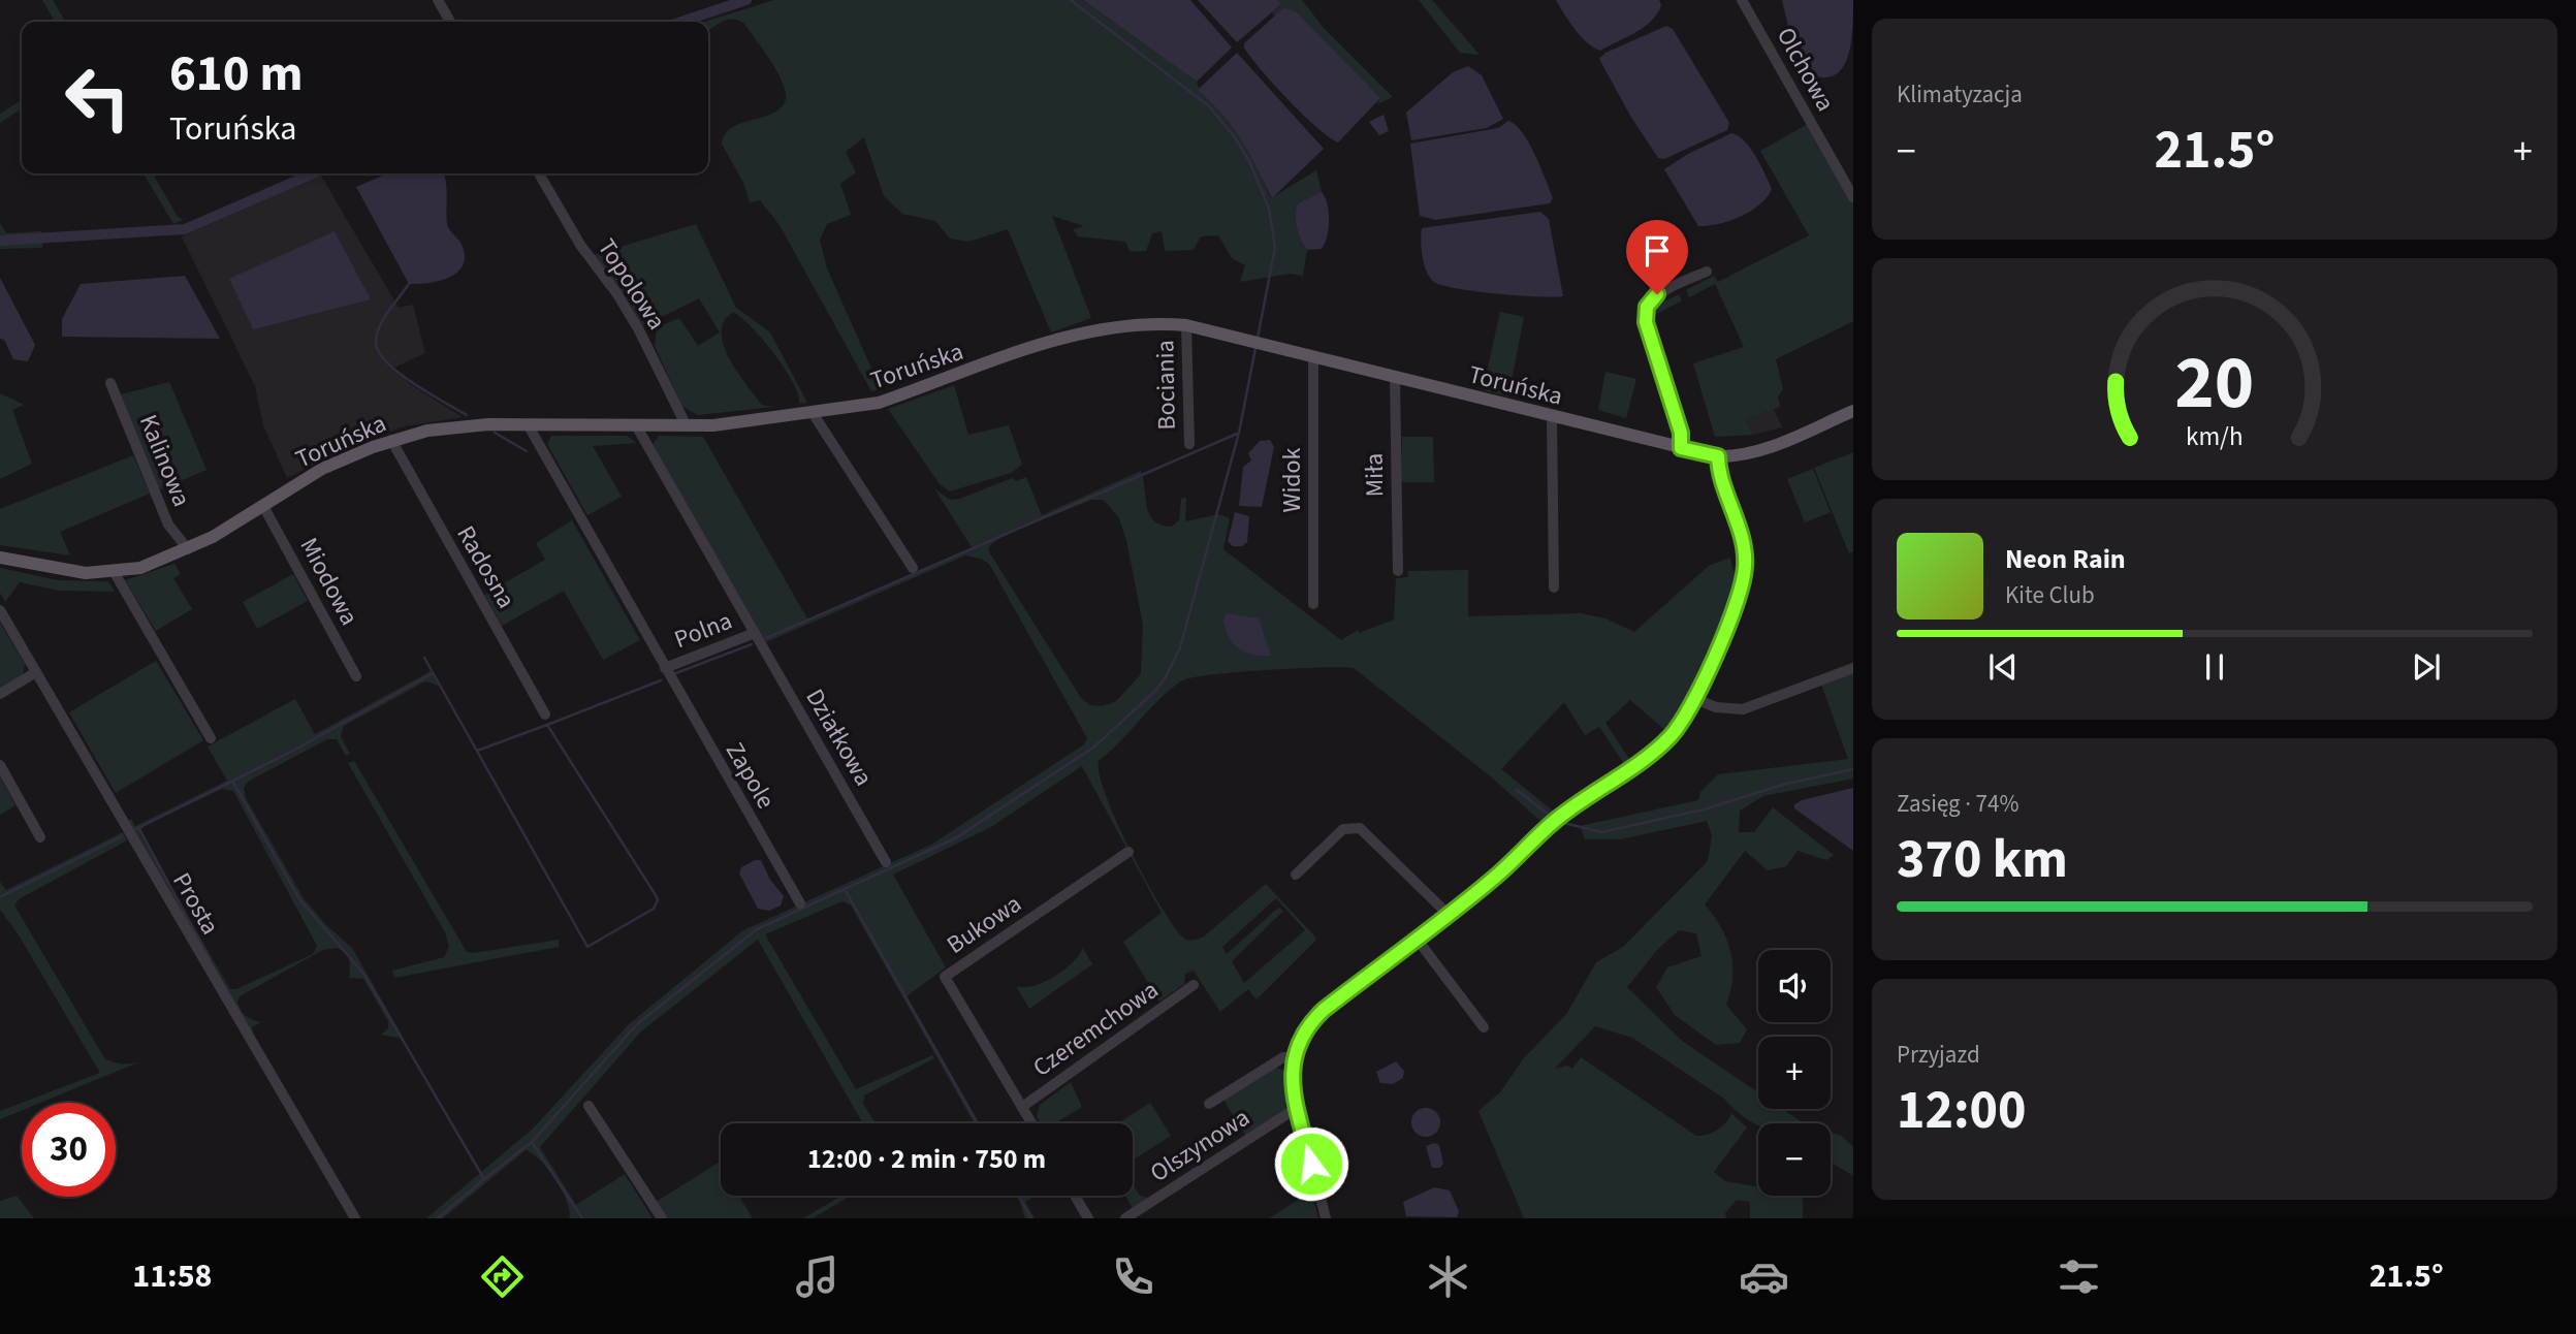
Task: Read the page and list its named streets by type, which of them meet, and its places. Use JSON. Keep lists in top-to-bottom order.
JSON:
{
  "streets": {
    "main road": ["Toruńska"],
    "street": [
      "Olchowa",
      "Topolowa",
      "Bociania",
      "Kalinowa",
      "Miła",
      "Widok",
      "Radosna",
      "Miodowa",
      "Polna",
      "Działkowa",
      "Zapole",
      "Prosta",
      "Bukowa",
      "Czeremchowa",
      "Olszynowa"
    ]
  },
  "crossings": [
    ["Topolowa", "Toruńska"],
    ["Toruńska", "Bociania"],
    ["Toruńska", "Kalinowa"],
    ["Toruńska", "Miła"],
    ["Toruńska", "Widok"],
    ["Toruńska", "Radosna"],
    ["Toruńska", "Miodowa"],
    ["Toruńska", "Polna"],
    ["Polna", "Działkowa"],
    ["Polna", "Zapole"],
    ["Bukowa", "Czeremchowa"]
  ],
  "page": {
    "tile": [
      "Klimatyzacja",
      ["Zasięg · 74%", "370 km"],
      ["Przyjazd", "12:00"]
    ],
    "turn": ["610 m", "Toruńska"],
    "heat": ["−", "21.5°", "+"],
    "song": ["Neon Rain", "Kite Club"],
    "map_buttons": ["+", "−"],
    "limit": "30",
    "trip": "12:00 · 2 min · 750 m",
    "tabs": ["11:58", "21.5°"],
    "gauge": ["20", "km/h"]
  }
}
